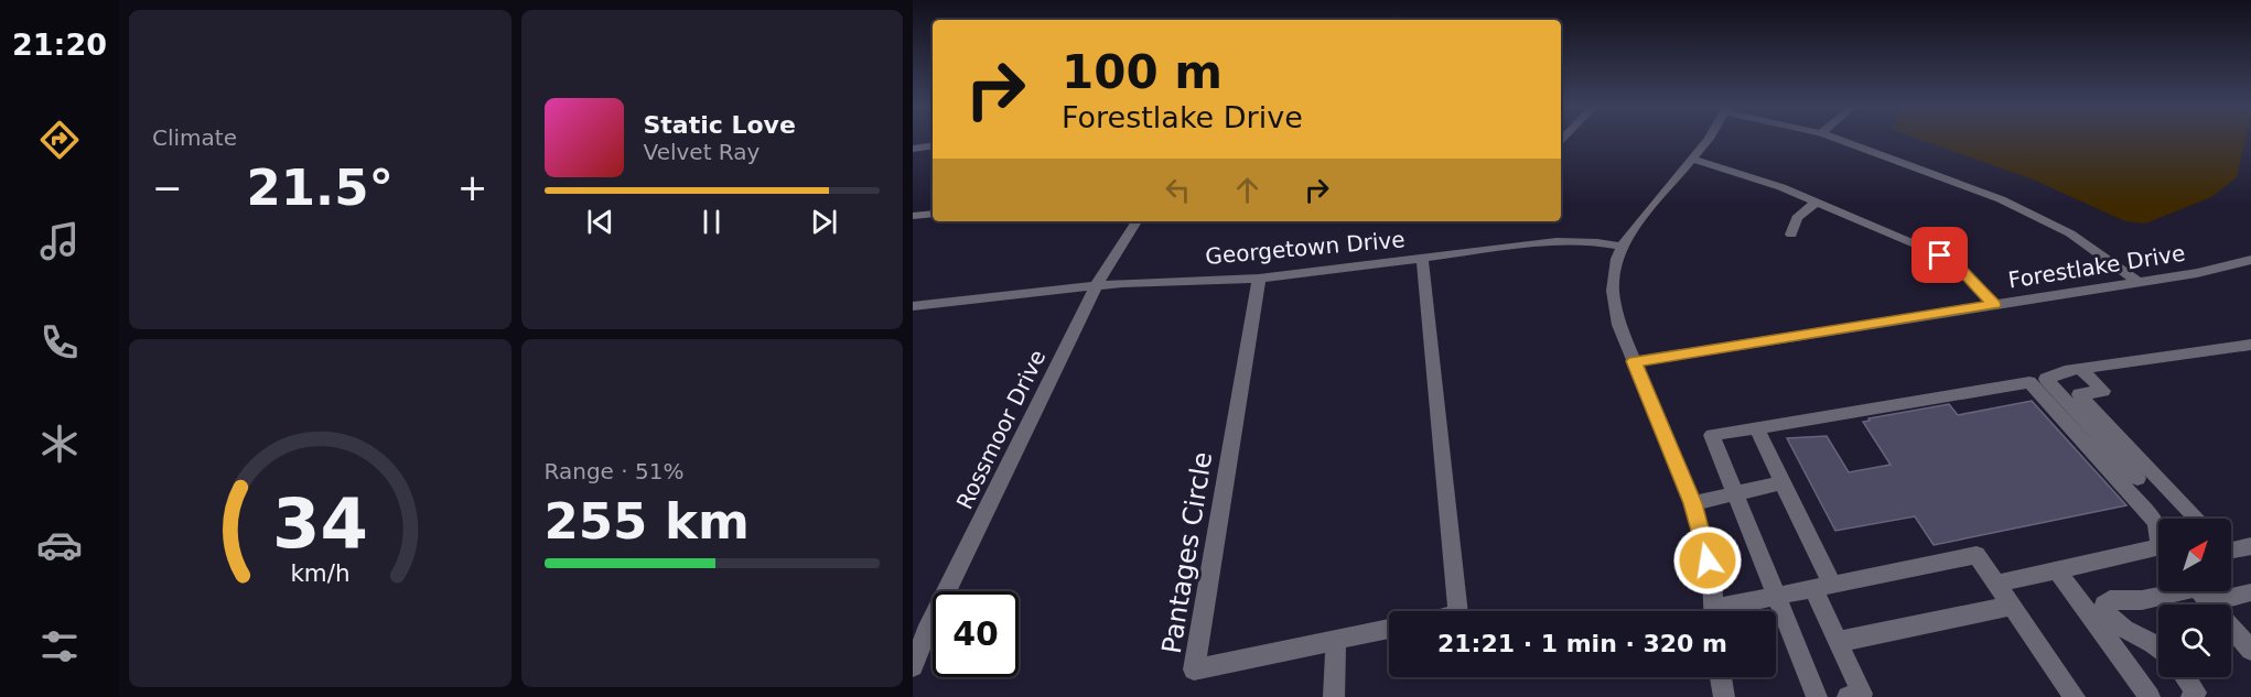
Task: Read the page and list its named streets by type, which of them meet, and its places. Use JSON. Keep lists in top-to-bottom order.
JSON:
{
  "streets": {
    "street": [
      "Georgetown Drive",
      "Forestlake Drive",
      "Rossmoor Drive",
      "Pantages Circle"
    ]
  },
  "crossings": [
    ["Georgetown Drive", "Rossmoor Drive"],
    ["Georgetown Drive", "Pantages Circle"]
  ],
  "north": "top right",
  "page": {
    "tabs": "21:20",
    "tile": [
      "Climate",
      ["Range · 51%", "255 km"]
    ],
    "turn": ["100 m", "Forestlake Drive"],
    "song": ["Static Love", "Velvet Ray"],
    "heat": ["−", "21.5°", "+"],
    "limit": "40",
    "trip": "21:21 · 1 min · 320 m",
    "gauge": ["34", "km/h"]
  }
}
